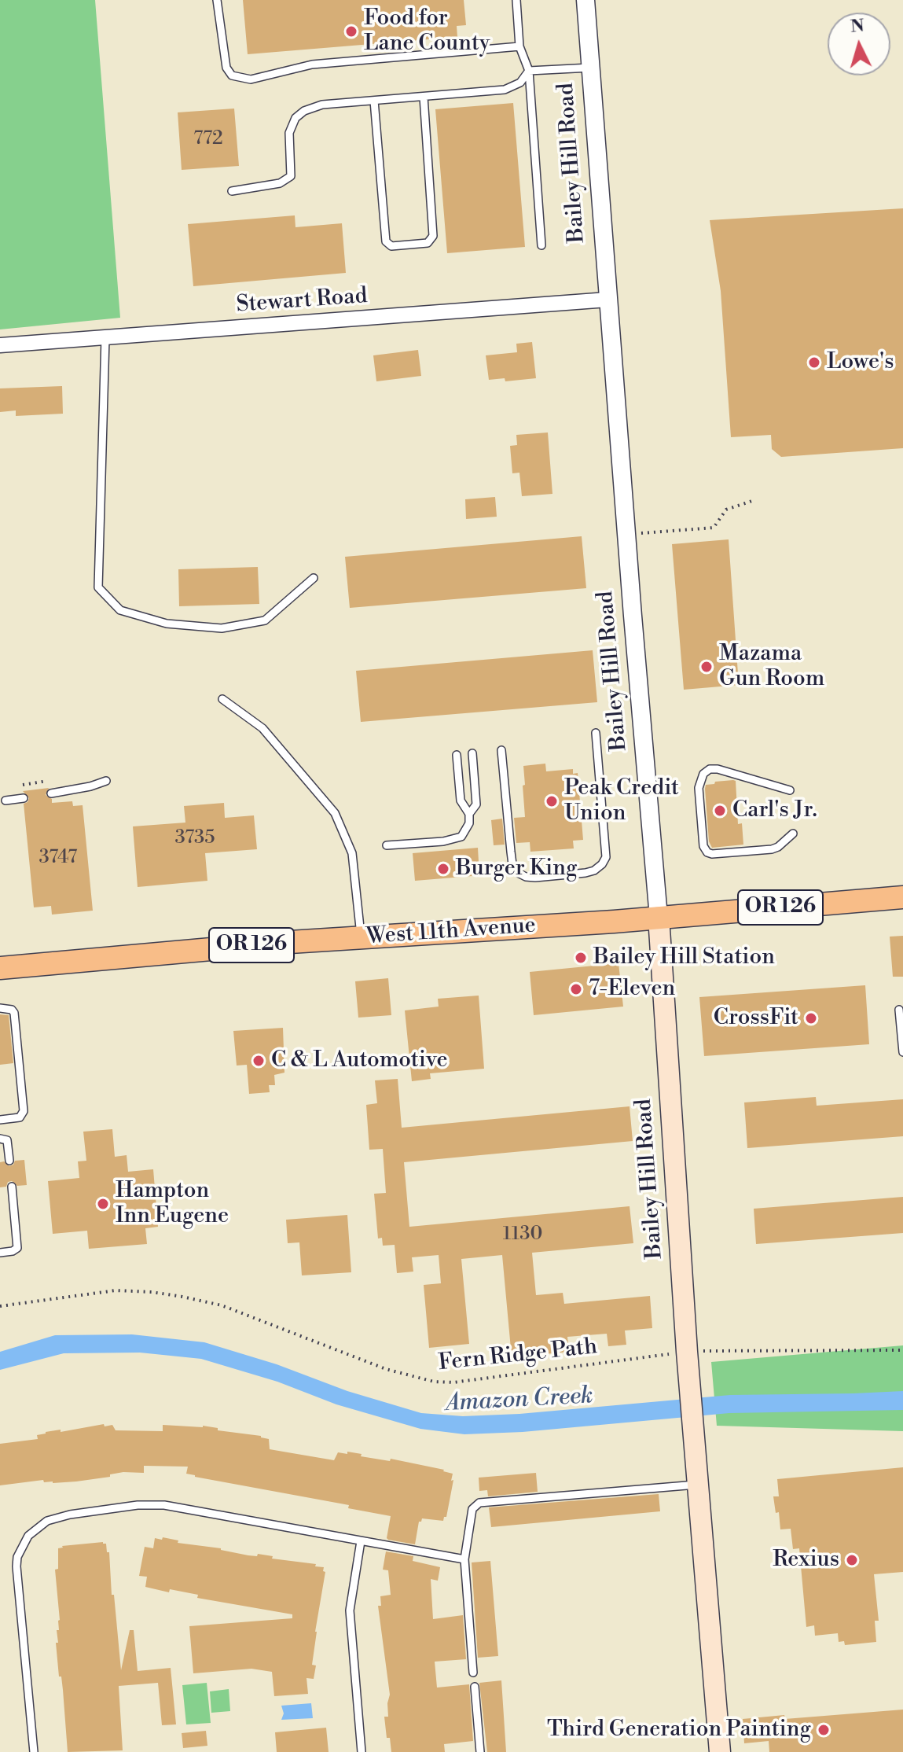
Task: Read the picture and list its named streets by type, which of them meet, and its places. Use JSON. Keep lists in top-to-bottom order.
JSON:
{
  "streets": {
    "main road": ["Bailey Hill Road", "OR 126", "West 11th Avenue"],
    "street": ["Stewart Road"],
    "path": ["Fern Ridge Path"]
  },
  "crossings": [
    ["Bailey Hill Road", "Stewart Road"],
    ["Bailey Hill Road", "West 11th Avenue"],
    ["Bailey Hill Road", "Fern Ridge Path"]
  ],
  "water": ["Amazon Creek"],
  "places": [
    "Food for Lane County",
    "Lowe's",
    "Mazama Gun Room",
    "Peak Credit Union",
    "Carl's Jr.",
    "Burger King",
    "Bailey Hill Station",
    "7-Eleven",
    "CrossFit",
    "C & L Automotive",
    "Hampton Inn Eugene",
    "Rexius",
    "Third Generation Painting"
  ],
  "house_numbers": [
    "772",
    "3735",
    "3747",
    "1130"
  ],
  "north": "top"
}
